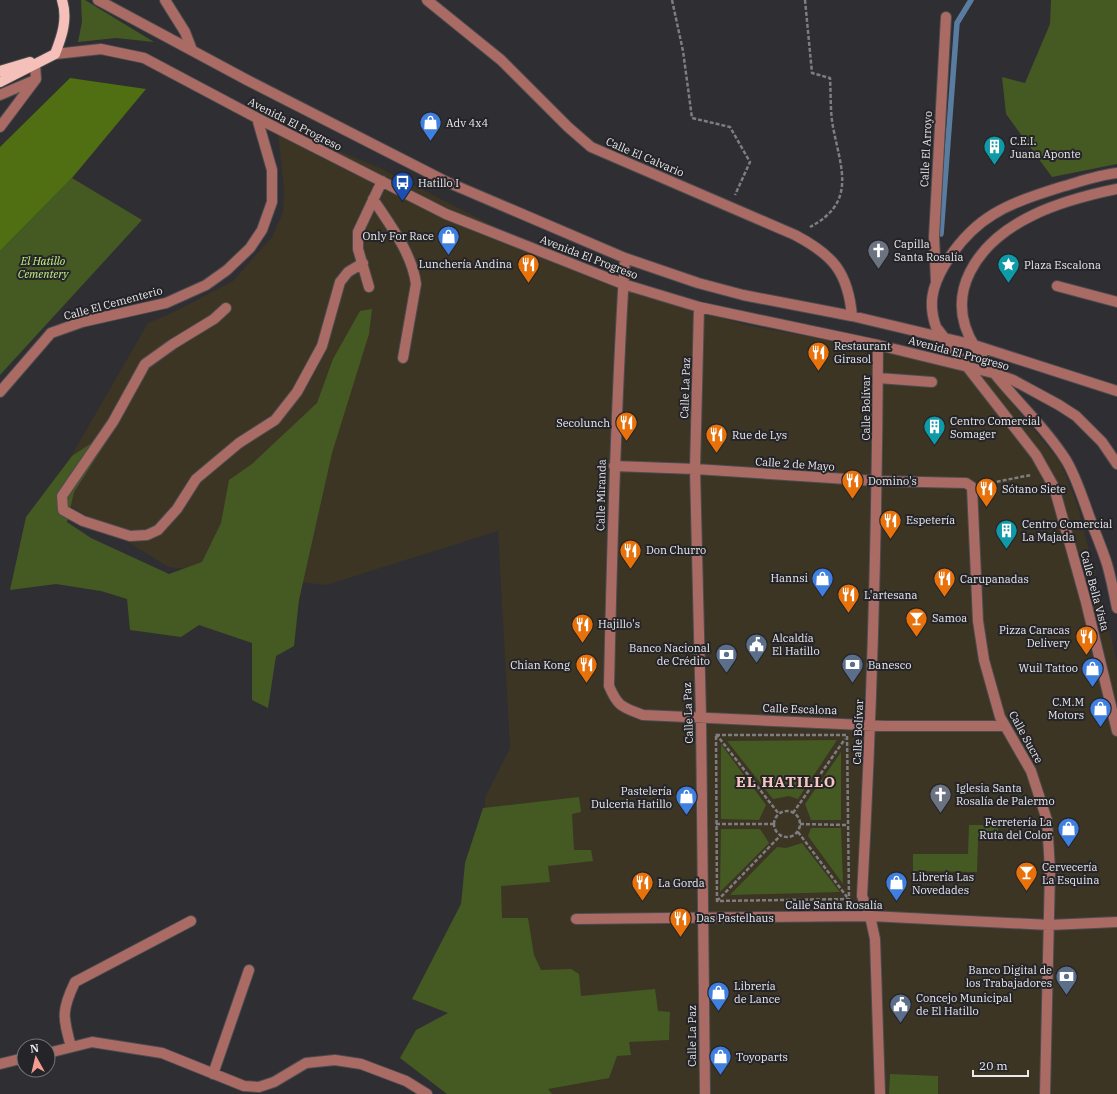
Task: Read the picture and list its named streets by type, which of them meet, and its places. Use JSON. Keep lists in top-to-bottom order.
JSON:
{
  "streets": {
    "street": [
      "Avenida El Progreso",
      "Calle El Arroyo",
      "Calle El Calvario",
      "Calle El Cementerio",
      "Calle La Paz",
      "Calle Bolívar",
      "Calle 2 de Mayo",
      "Calle Miranda",
      "Calle Bella Vista",
      "Calle Escalona",
      "Calle Sucre",
      "Calle Santa Rosalía"
    ]
  },
  "crossings": [
    ["Avenida El Progreso", "Calle El Calvario"],
    ["Avenida El Progreso", "Calle El Cementerio"],
    ["Avenida El Progreso", "Calle La Paz"],
    ["Avenida El Progreso", "Calle Bolívar"],
    ["Avenida El Progreso", "Calle Miranda"],
    ["Avenida El Progreso", "Calle Bella Vista"],
    ["Calle El Arroyo", "Calle Bella Vista"],
    ["Calle La Paz", "Calle 2 de Mayo"],
    ["Calle La Paz", "Calle Escalona"],
    ["Calle La Paz", "Calle Santa Rosalía"],
    ["Calle Bolívar", "Calle 2 de Mayo"],
    ["Calle Bolívar", "Calle Escalona"],
    ["Calle Bolívar", "Calle Santa Rosalía"],
    ["Calle 2 de Mayo", "Calle Miranda"],
    ["Calle 2 de Mayo", "Calle Sucre"],
    ["Calle Miranda", "Calle Escalona"],
    ["Calle Escalona", "Calle Sucre"],
    ["Calle Sucre", "Calle Santa Rosalía"]
  ],
  "districts": ["EL HATILLO"],
  "parks": ["El Hatillo Cementery"],
  "places": {
    "shop": [
      "Adv 4x4",
      "Only For Race",
      "Hannsi",
      "Wuil Tattoo",
      "C.M.M Motors",
      "Pastelería Dulceria Hatillo",
      "Ferretería La Ruta del Color",
      "Librería Las Novedades",
      "Librería de Lance",
      "Toyoparts"
    ],
    "building": ["C.E.I. Juana Aponte", "Centro Comercial Somager", "Centro Comercial La Majada"],
    "bus stop": ["Hatillo I"],
    "church": ["Capilla Santa Rosalía", "Iglesia Santa Rosalía de Palermo"],
    "restaurant": [
      "Lunchería Andina",
      "Restaurant Girasol",
      "Secolunch",
      "Rue de Lys",
      "Domino's",
      "Sótano Siete",
      "Espetería",
      "Don Churro",
      "Carupanadas",
      "L'artesana",
      "Hajillo's",
      "Pizza Caracas Delivery",
      "Chian Kong",
      "La Gorda",
      "Das Pastelhaus"
    ],
    "place": ["Plaza Escalona"],
    "bar": ["Samoa", "Cervecería La Esquina"],
    "public building": ["Alcaldía El Hatillo", "Concejo Municipal de El Hatillo"],
    "bank": ["Banco Nacional de Crédito", "Banesco", "Banco Digital de los Trabajadores"]
  },
  "scale_bar": "20 m",
  "north": "top"
}
